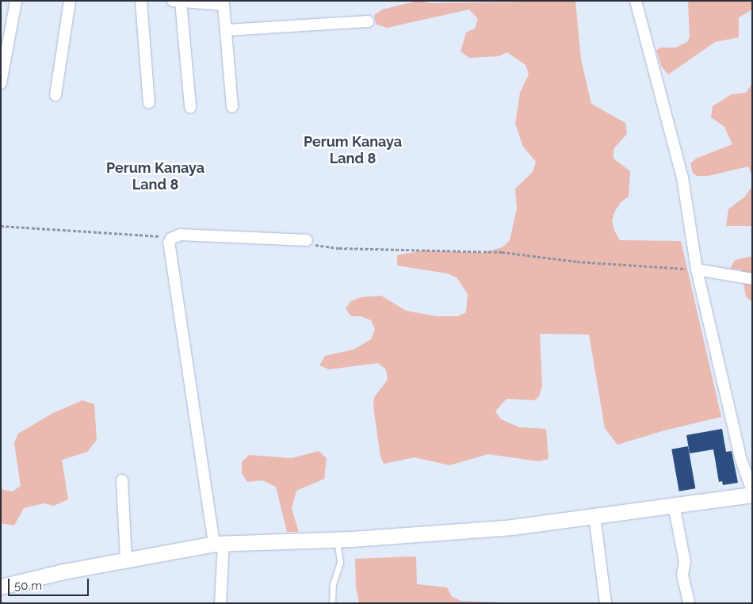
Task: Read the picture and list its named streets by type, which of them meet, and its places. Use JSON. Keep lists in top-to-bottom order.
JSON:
{
  "districts": ["Perum Kanaya Land 8", "Perum Kanaya Land 8"],
  "scale_bar": "50 m"
}
